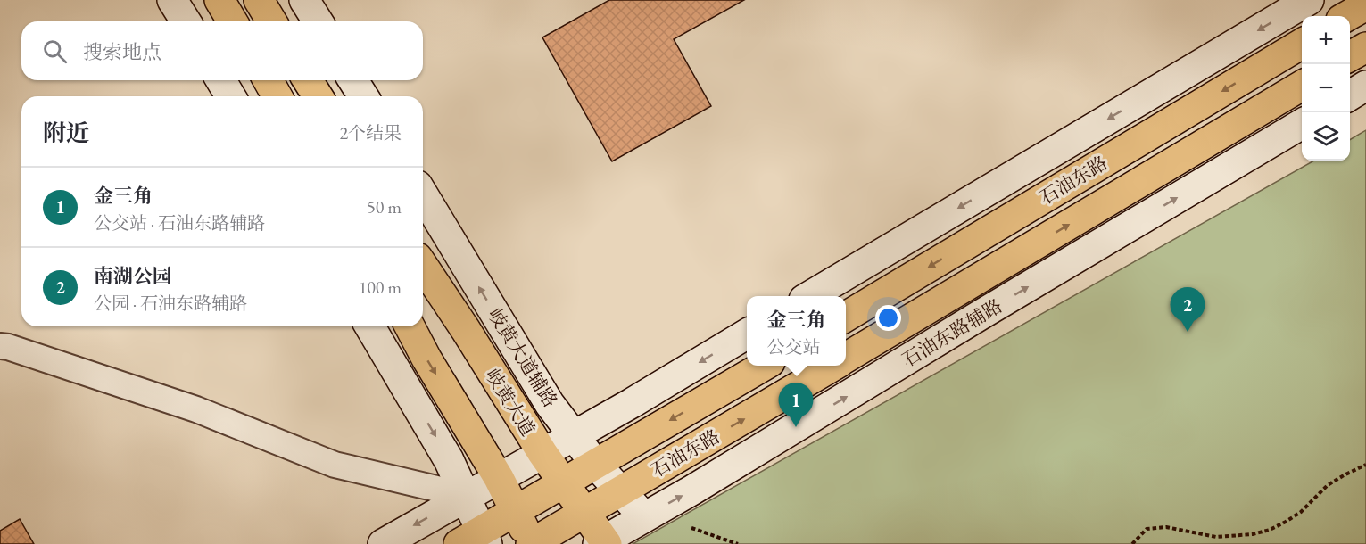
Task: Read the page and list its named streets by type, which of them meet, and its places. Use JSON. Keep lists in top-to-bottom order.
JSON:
{
  "streets": {
    "main road": ["石油东路", "岐黄大道"],
    "street": ["石油东路辅路", "岐黄大道辅路"]
  },
  "crossings": [
    ["石油东路", "岐黄大道辅路"],
    ["石油东路", "岐黄大道"],
    ["石油东路辅路", "岐黄大道辅路"],
    ["石油东路辅路", "岐黄大道"]
  ],
  "page": {
    "map_buttons": ["+", "−"],
    "search": "搜索地点",
    "heading": ["附近", "2个结果"],
    "list": [
      {
        "mark": "1",
        "name": "金三角",
        "note": "公交站 · 石油东路辅路",
        "value": "50 m"
      },
      {
        "mark": "2",
        "name": "南湖公园",
        "note": "公园 · 石油东路辅路",
        "value": "100 m"
      }
    ],
    "pins": ["2", "1"],
    "popup": ["金三角", "公交站"]
  }
}
